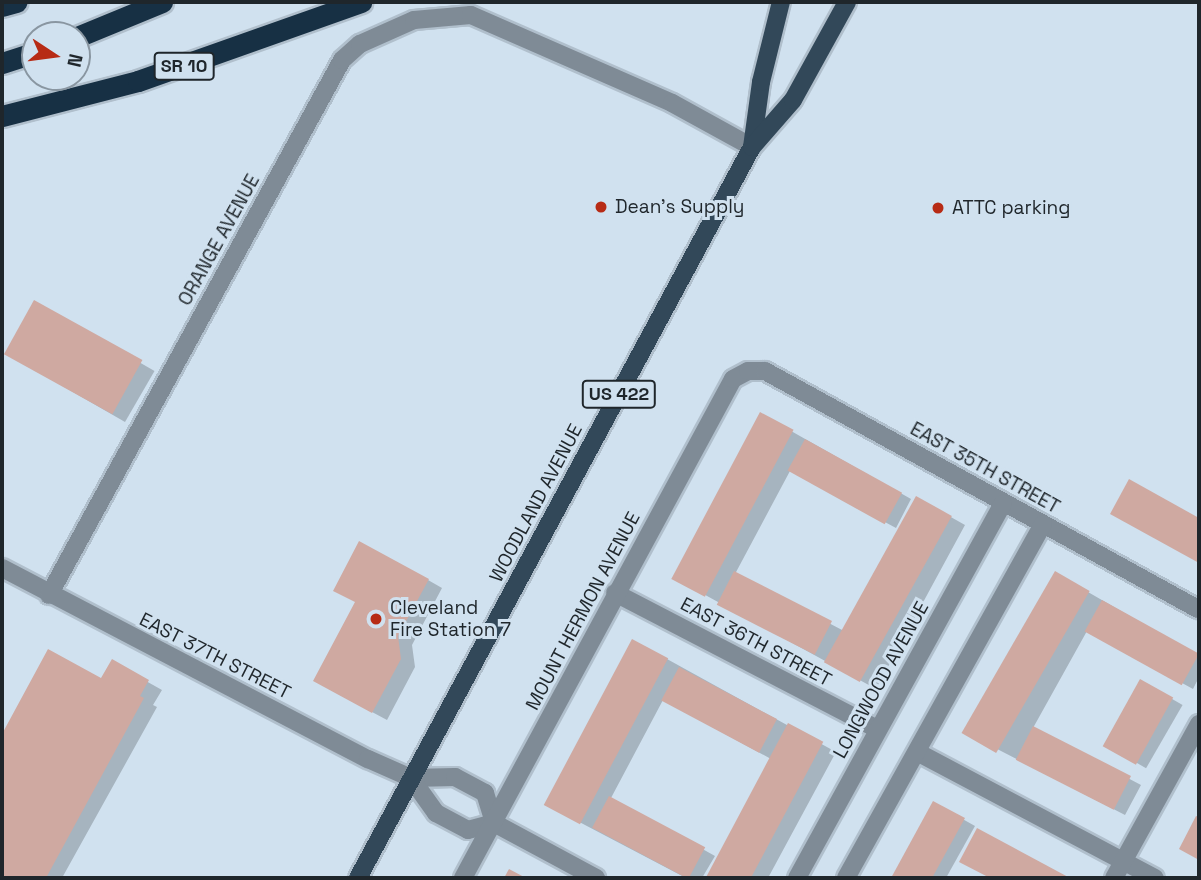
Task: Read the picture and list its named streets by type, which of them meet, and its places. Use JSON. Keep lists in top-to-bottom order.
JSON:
{
  "streets": {
    "highway": ["SR 10"],
    "main road": ["US 422", "WOODLAND AVENUE"],
    "street": [
      "ORANGE AVENUE",
      "EAST 35TH STREET",
      "MOUNT HERMON AVENUE",
      "EAST 36TH STREET",
      "EAST 37TH STREET",
      "LONGWOOD AVENUE"
    ]
  },
  "crossings": [
    ["ORANGE AVENUE", "WOODLAND AVENUE"],
    ["ORANGE AVENUE", "EAST 37TH STREET"],
    ["EAST 35TH STREET", "MOUNT HERMON AVENUE"],
    ["EAST 35TH STREET", "LONGWOOD AVENUE"],
    ["WOODLAND AVENUE", "EAST 37TH STREET"],
    ["MOUNT HERMON AVENUE", "EAST 36TH STREET"],
    ["MOUNT HERMON AVENUE", "EAST 37TH STREET"],
    ["EAST 36TH STREET", "LONGWOOD AVENUE"]
  ],
  "places": ["Dean's Supply", "ATTC parking", "Cleveland Fire Station 7"],
  "north": "right"
}
